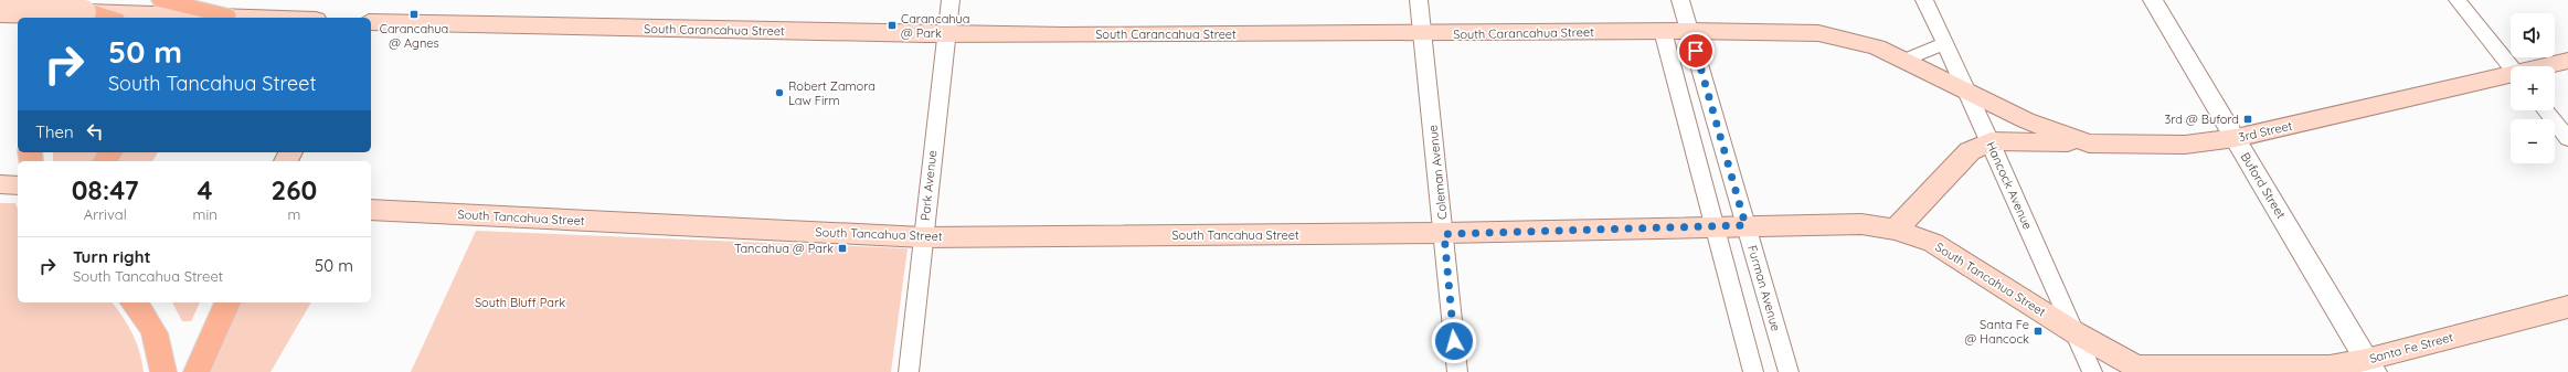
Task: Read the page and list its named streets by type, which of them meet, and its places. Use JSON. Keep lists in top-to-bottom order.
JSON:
{
  "streets": {
    "main road": [
      "South Carancahua Street",
      "3rd Street",
      "South Tancahua Street",
      "Santa Fe Street"
    ],
    "street": [
      "Coleman Avenue",
      "Park Avenue",
      "Hancock Avenue",
      "Buford Street",
      "Furman Avenue"
    ]
  },
  "crossings": [
    ["South Carancahua Street", "3rd Street"],
    ["South Carancahua Street", "Coleman Avenue"],
    ["South Carancahua Street", "Park Avenue"],
    ["South Carancahua Street", "Hancock Avenue"],
    ["South Carancahua Street", "Furman Avenue"],
    ["3rd Street", "Hancock Avenue"],
    ["3rd Street", "Buford Street"],
    ["Coleman Avenue", "South Tancahua Street"],
    ["Park Avenue", "South Tancahua Street"],
    ["Hancock Avenue", "South Tancahua Street"],
    ["Hancock Avenue", "Santa Fe Street"],
    ["Buford Street", "Santa Fe Street"],
    ["South Tancahua Street", "Furman Avenue"],
    ["South Tancahua Street", "Santa Fe Street"]
  ],
  "parks": ["South Bluff Park"],
  "places": {
    "transit": [
      "Carancahua @ Agnes",
      "Carancahua @ Park",
      "3rd @ Buford",
      "Tancahua @ Park",
      "Santa Fe @ Hancock"
    ],
    "other": ["Robert Zamora Law Firm"]
  },
  "page": {
    "map_buttons": ["+", "−"],
    "turn": ["50 m", "South Tancahua Street"],
    "then": "Then",
    "eta": [
      "08:47",
      "Arrival",
      "4",
      "min",
      "260",
      "m"
    ],
    "list": [
      {
        "name": "Turn right",
        "note": "South Tancahua Street",
        "value": "50 m"
      }
    ]
  }
}
